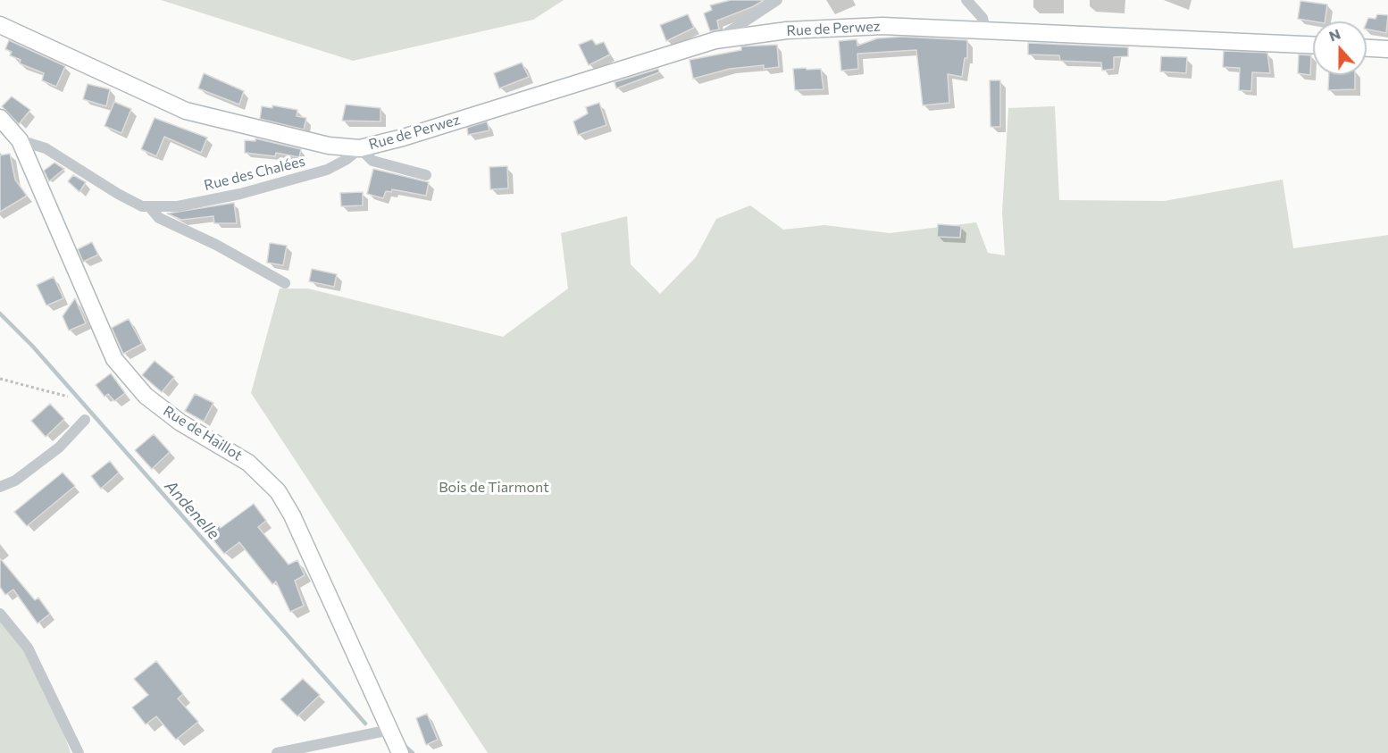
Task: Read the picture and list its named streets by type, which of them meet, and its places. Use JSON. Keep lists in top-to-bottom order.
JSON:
{
  "streets": {
    "street": ["Rue de Perwez", "Rue des Chalées", "Rue de Haillot"]
  },
  "crossings": [
    ["Rue de Perwez", "Rue des Chalées"],
    ["Rue des Chalées", "Rue de Haillot"]
  ],
  "water": ["Andenelle"],
  "parks": ["Bois de Tiarmont"],
  "north": "top"
}
